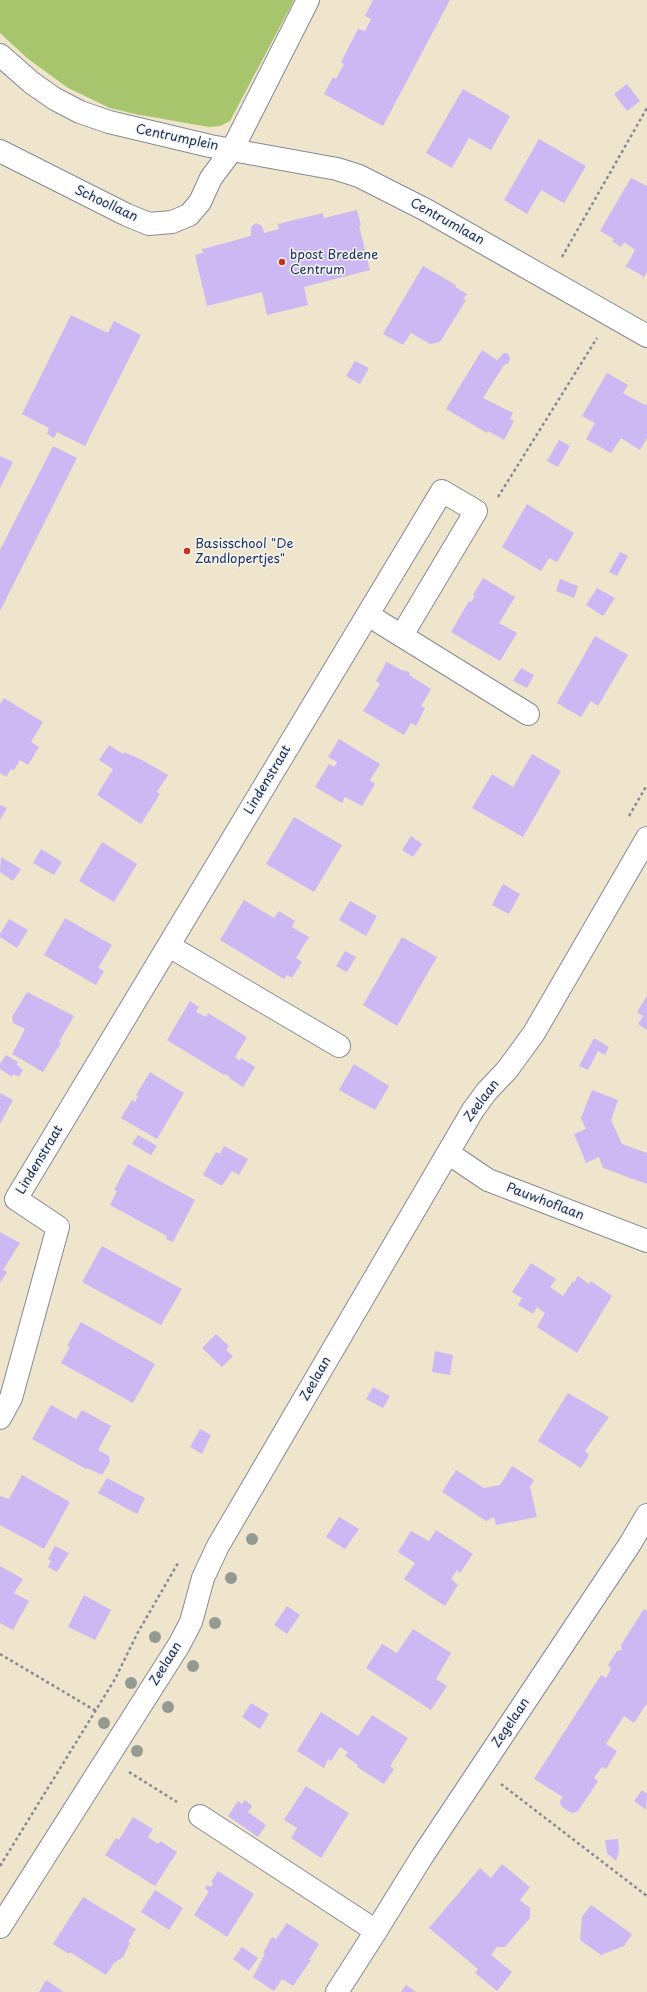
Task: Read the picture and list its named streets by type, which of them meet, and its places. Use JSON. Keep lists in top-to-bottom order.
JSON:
{
  "streets": {
    "street": [
      "Centrumplein",
      "Schoollaan",
      "Centrumlaan",
      "Lindenstraat",
      "Zeelaan",
      "Pauwhoflaan",
      "Zegelaan"
    ]
  },
  "crossings": [
    ["Centrumplein", "Schoollaan"],
    ["Centrumplein", "Centrumlaan"],
    ["Schoollaan", "Centrumlaan"],
    ["Zeelaan", "Pauwhoflaan"]
  ],
  "places": ["bpost Bredene Centrum", "Basisschool \"De Zandlopertjes\""]
}
